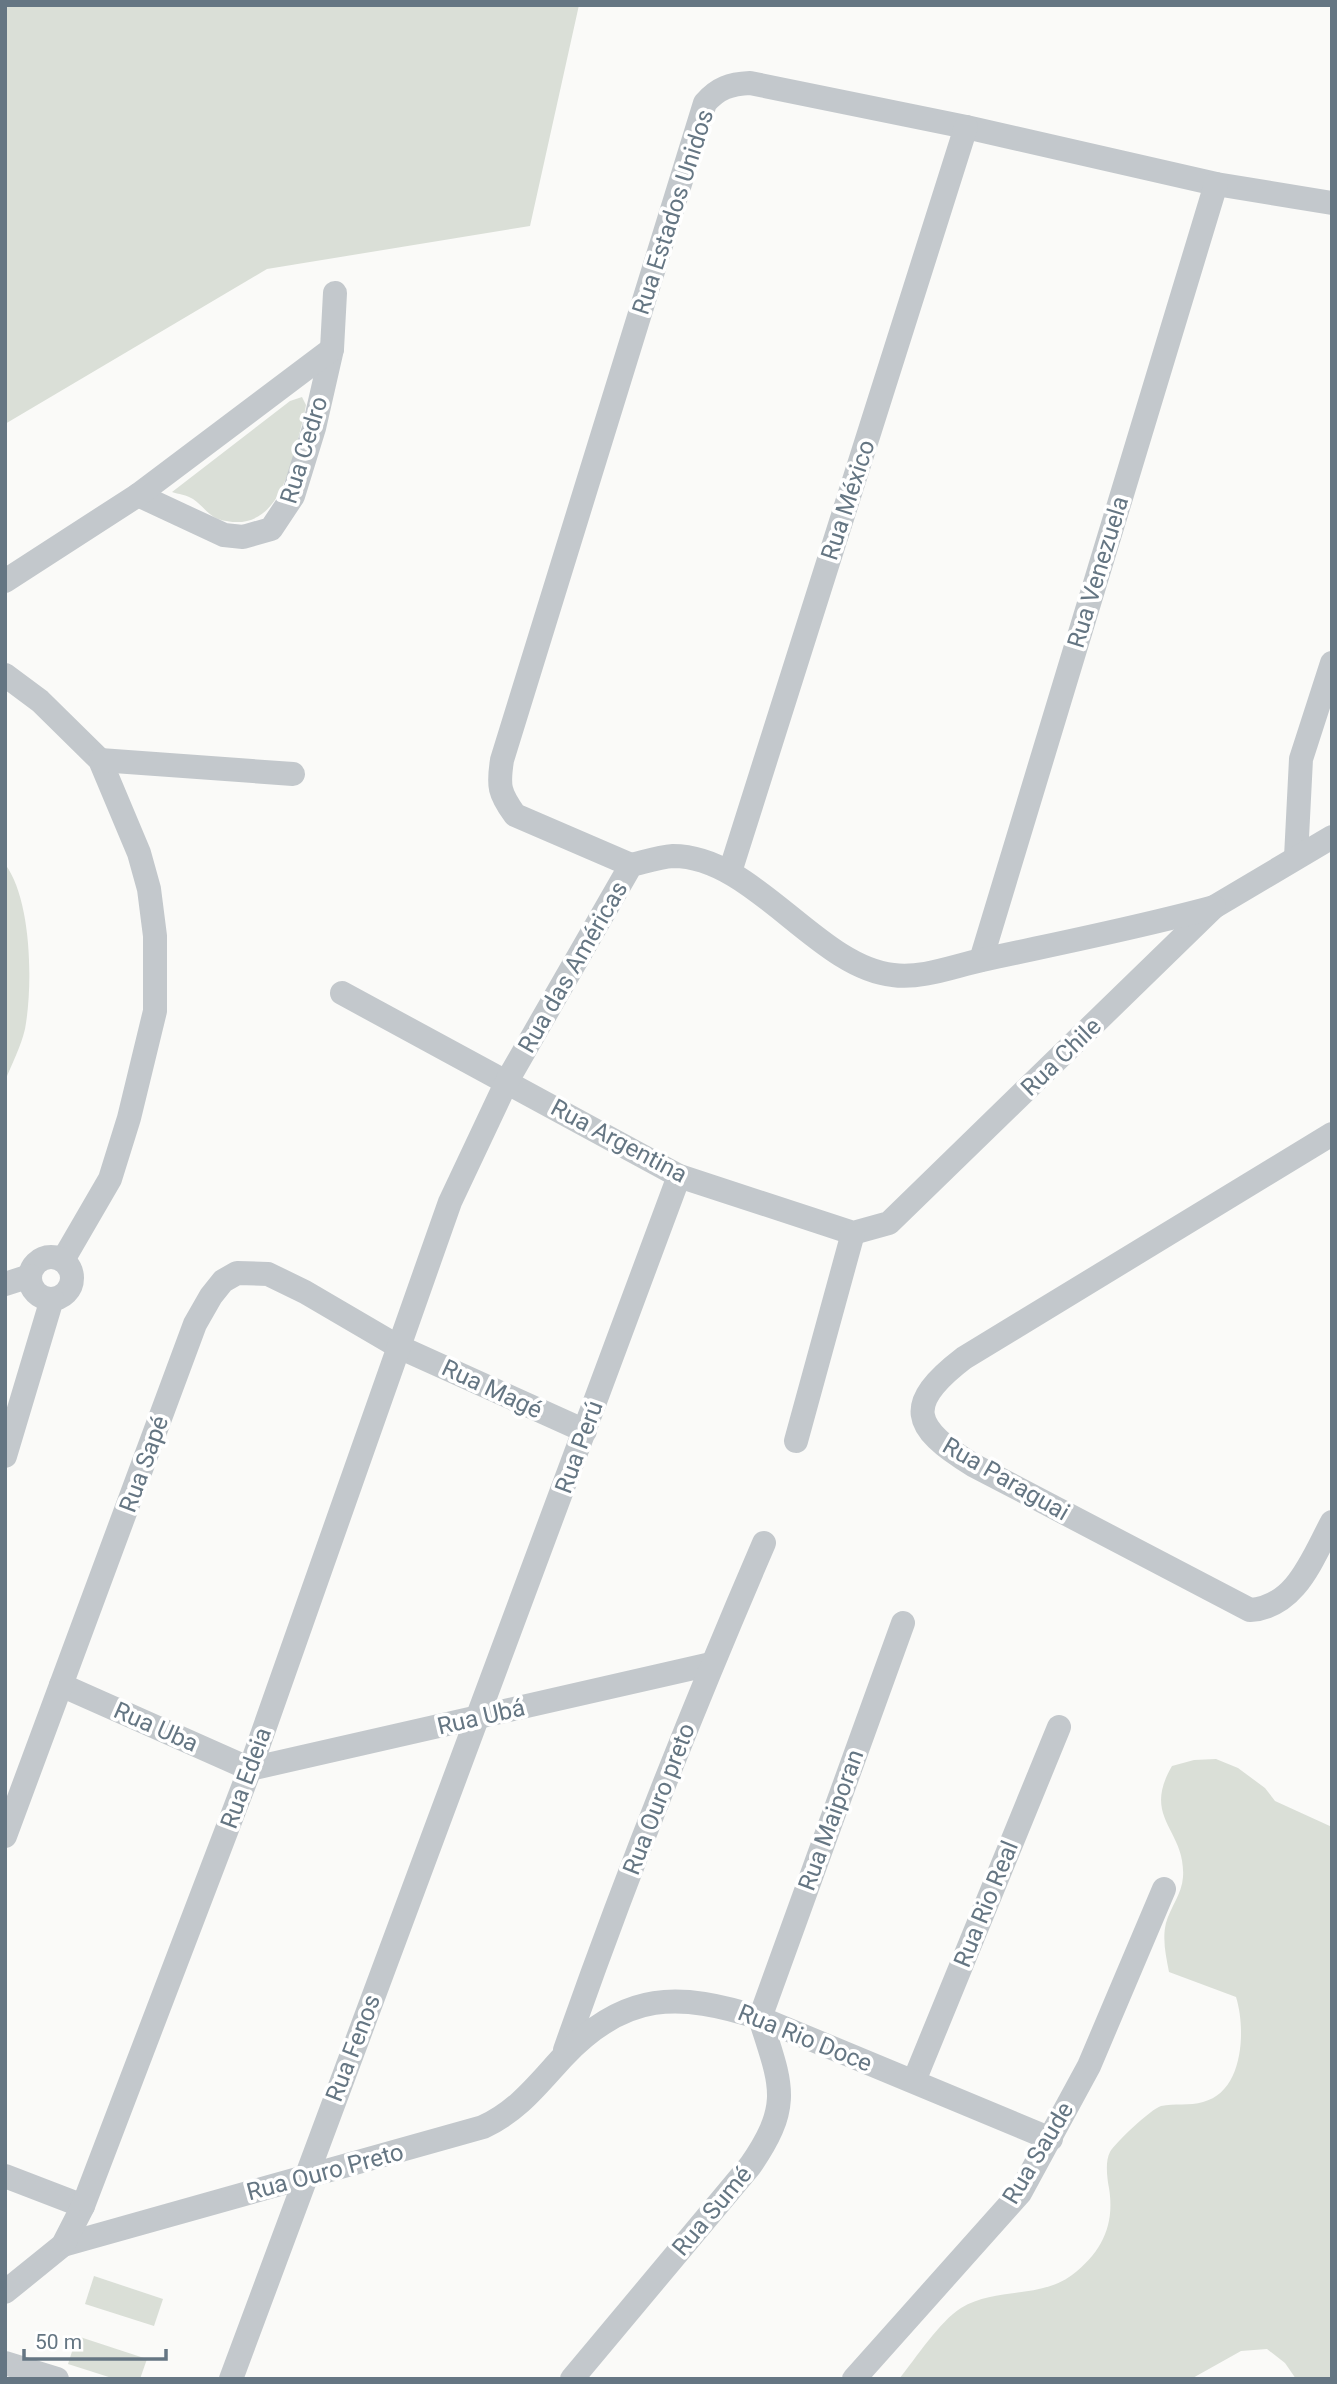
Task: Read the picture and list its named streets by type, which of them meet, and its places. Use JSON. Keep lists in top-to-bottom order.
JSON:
{
  "streets": {
    "street": [
      "Rua Estados Unidos",
      "Rua Cedro",
      "Rua México",
      "Rua Venezuela",
      "Rua das Américas",
      "Rua Chile",
      "Rua Argentina",
      "Rua Magé",
      "Rua Perú",
      "Rua Sapé",
      "Rua Paraguai",
      "Rua Ubá",
      "Rua Uba",
      "Rua Edeia",
      "Rua Ouro preto",
      "Rua Maiporan",
      "Rua Rio Real",
      "Rua Rio Doce",
      "Rua Fenos",
      "Rua Saude",
      "Rua Ouro Preto",
      "Rua Sumé"
    ]
  },
  "crossings": [
    ["Rua Estados Unidos", "Rua México"],
    ["Rua Estados Unidos", "Rua Venezuela"],
    ["Rua Estados Unidos", "Rua das Américas"],
    ["Rua México", "Rua das Américas"],
    ["Rua Venezuela", "Rua das Américas"],
    ["Rua das Américas", "Rua Chile"],
    ["Rua das Américas", "Rua Argentina"],
    ["Rua das Américas", "Rua Magé"],
    ["Rua das Américas", "Rua Sapé"],
    ["Rua das Américas", "Rua Edeia"],
    ["Rua Chile", "Rua Argentina"],
    ["Rua Argentina", "Rua Perú"],
    ["Rua Magé", "Rua Perú"],
    ["Rua Magé", "Rua Sapé"],
    ["Rua Magé", "Rua Edeia"],
    ["Rua Perú", "Rua Ubá"],
    ["Rua Perú", "Rua Fenos"],
    ["Rua Sapé", "Rua Uba"],
    ["Rua Sapé", "Rua Edeia"],
    ["Rua Ubá", "Rua Uba"],
    ["Rua Ubá", "Rua Edeia"],
    ["Rua Ubá", "Rua Ouro preto"],
    ["Rua Ubá", "Rua Fenos"],
    ["Rua Uba", "Rua Edeia"],
    ["Rua Edeia", "Rua Ouro Preto"],
    ["Rua Ouro preto", "Rua Rio Doce"],
    ["Rua Ouro preto", "Rua Ouro Preto"],
    ["Rua Maiporan", "Rua Rio Doce"],
    ["Rua Maiporan", "Rua Sumé"],
    ["Rua Rio Real", "Rua Rio Doce"],
    ["Rua Rio Doce", "Rua Saude"],
    ["Rua Rio Doce", "Rua Ouro Preto"],
    ["Rua Rio Doce", "Rua Sumé"],
    ["Rua Fenos", "Rua Ouro Preto"]
  ],
  "scale_bar": "50 m"
}
